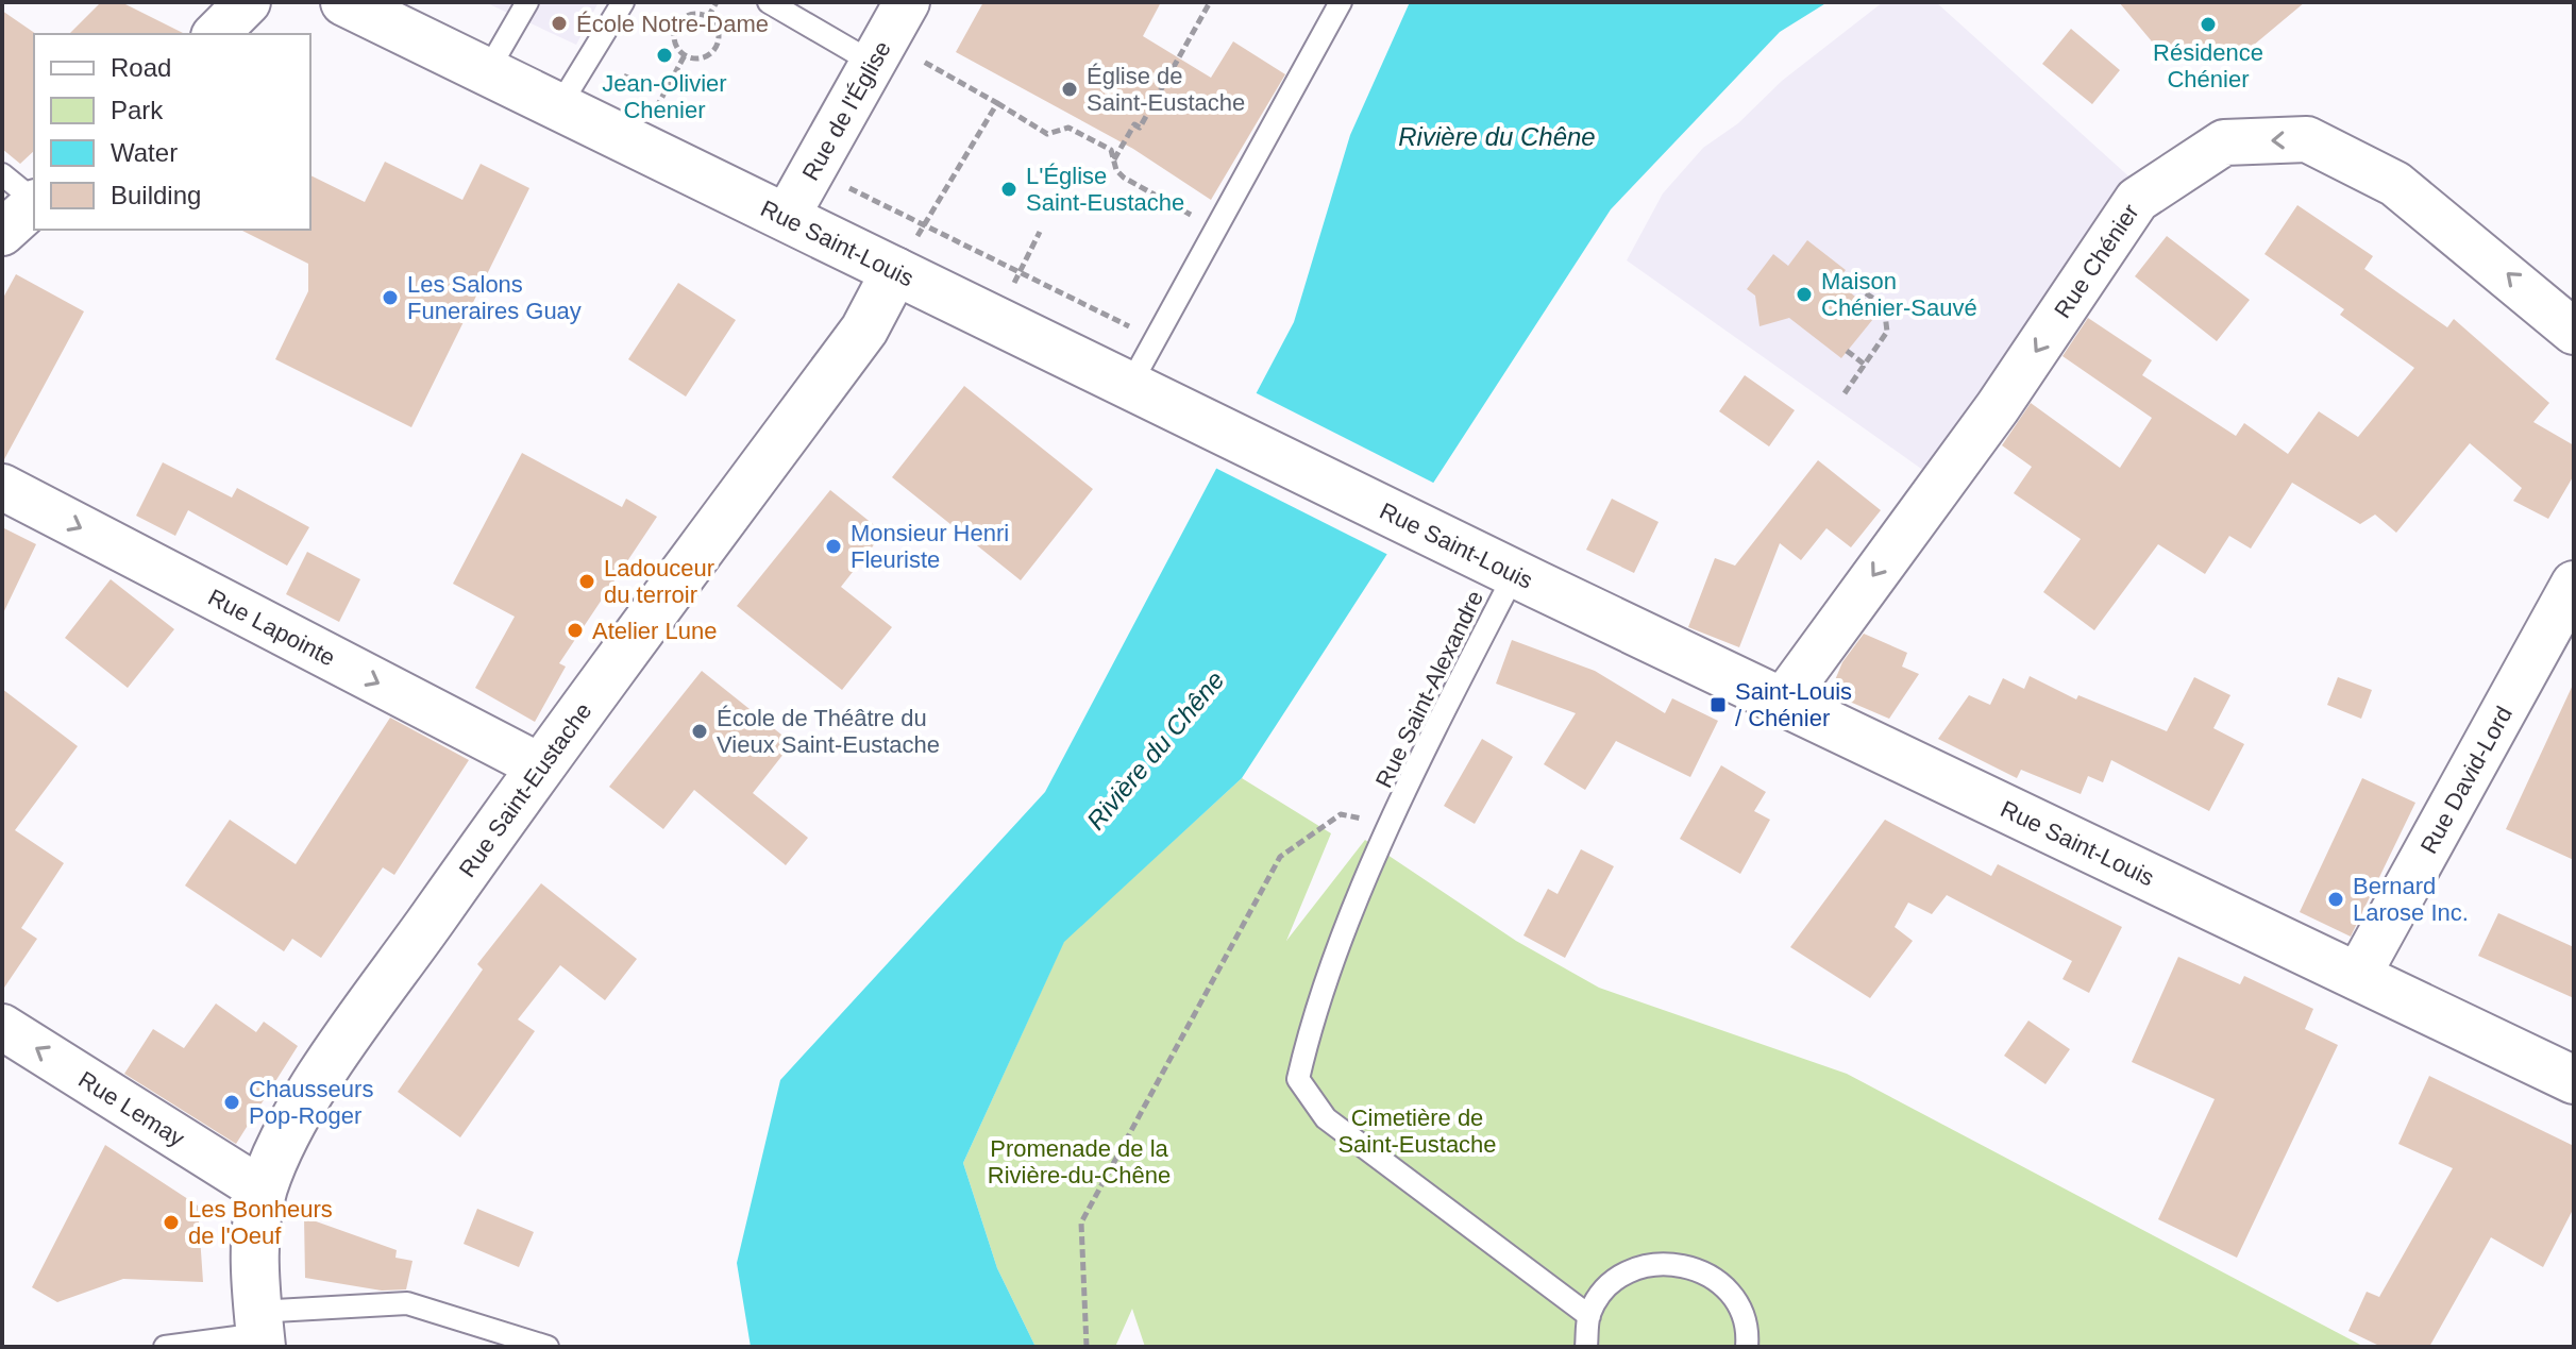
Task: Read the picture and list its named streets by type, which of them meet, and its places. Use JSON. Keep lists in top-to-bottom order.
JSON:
{
  "streets": {
    "main road": ["Rue Saint-Louis", "Rue Saint-Eustache"],
    "street": [
      "Rue de l'Église",
      "Rue Chénier",
      "Rue Lapointe",
      "Rue David-Lord",
      "Rue Lemay"
    ],
    "lane": ["Rue Saint-Alexandre"]
  },
  "crossings": [
    ["Rue de l'Église", "Rue Saint-Louis"],
    ["Rue Saint-Louis", "Rue Chénier"],
    ["Rue Saint-Louis", "Rue Saint-Alexandre"],
    ["Rue Saint-Louis", "Rue David-Lord"],
    ["Rue Saint-Louis", "Rue Saint-Eustache"],
    ["Rue Lapointe", "Rue Saint-Eustache"],
    ["Rue Saint-Eustache", "Rue Lemay"]
  ],
  "one_way": ["Rue Lapointe", "Rue Lemay"],
  "water": ["Rivière du Chêne"],
  "parks": ["Cimetière de Saint-Eustache", "Promenade de la Rivière-du-Chêne"],
  "places": {
    "other": [
      "École Notre-Dame",
      "Résidence Chénier",
      "Jean-Olivier Chenier",
      "Église de Saint-Eustache",
      "L'Église Saint-Eustache",
      "Maison Chénier-Sauvé",
      "Les Salons Funeraires Guay",
      "Monsieur Henri Fleuriste",
      "Ladouceur du terroir",
      "Atelier Lune",
      "École de Théâtre du Vieux Saint-Eustache",
      "Bernard Larose Inc.",
      "Chausseurs Pop-Roger",
      "Les Bonheurs de l'Oeuf"
    ],
    "transit": ["Saint-Louis / Chénier"]
  },
  "legend": [
    "Road",
    "Park",
    "Water",
    "Building"
  ]
}
